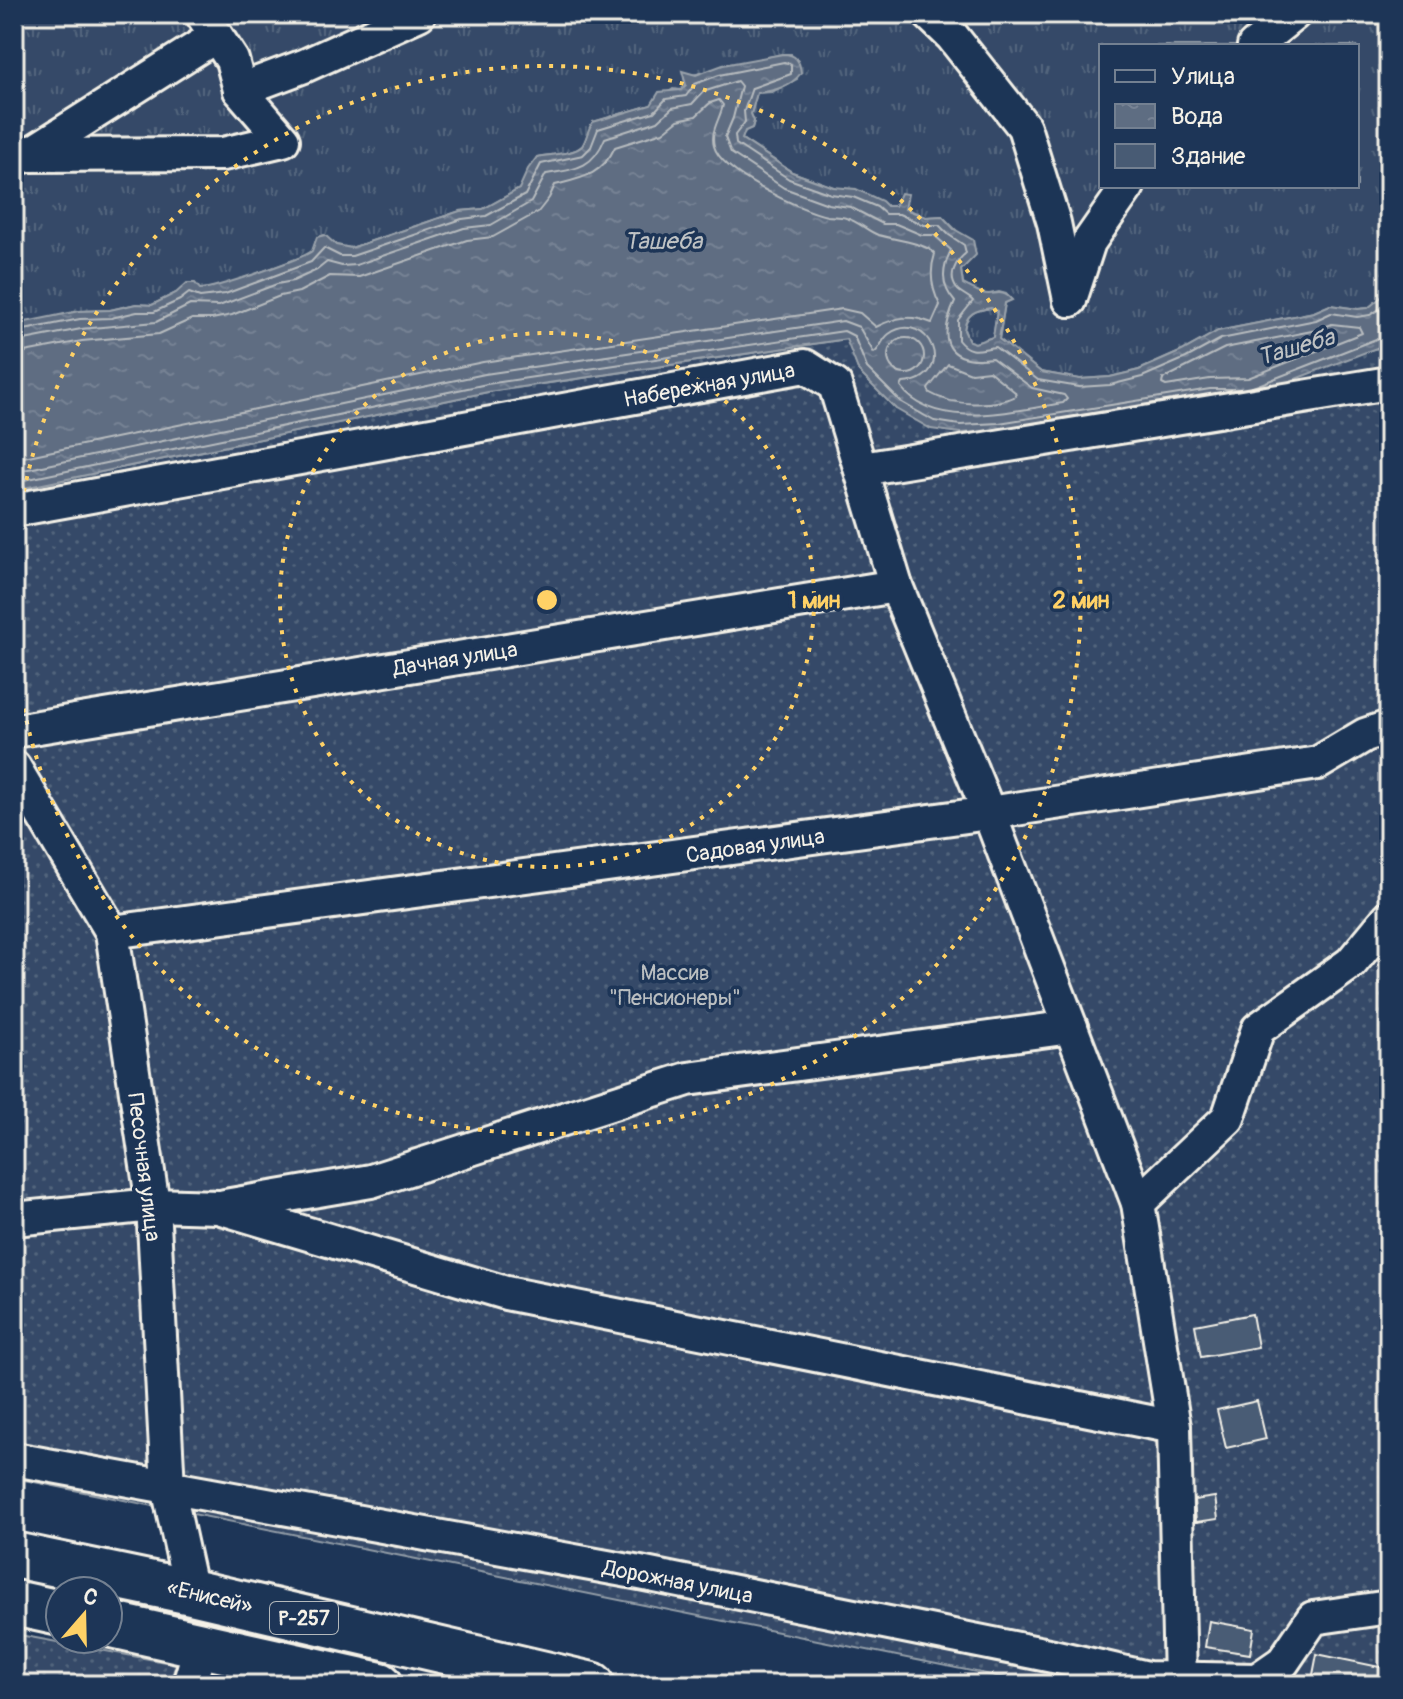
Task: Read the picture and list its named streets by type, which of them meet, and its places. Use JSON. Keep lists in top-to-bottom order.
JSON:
{
  "streets": {
    "highway": ["«Енисей»", "Р-257"],
    "street": [
      "Набережная улица",
      "Дачная улица",
      "Садовая улица",
      "Песочная улица",
      "Дорожная улица"
    ]
  },
  "crossings": [
    ["Набережная улица", "Дачная улица"],
    ["Набережная улица", "Садовая улица"],
    ["Набережная улица", "Дорожная улица"],
    ["Садовая улица", "Песочная улица"],
    ["Песочная улица", "Дорожная улица"],
    ["Песочная улица", "«Енисей»"]
  ],
  "water": ["Ташеба"],
  "parks": ["Массив \"Пенсионеры\""],
  "legend": ["Улица", "Вода", "Здание"],
  "north": "top",
  "rings": ["1 мин", "2 мин"]
}
